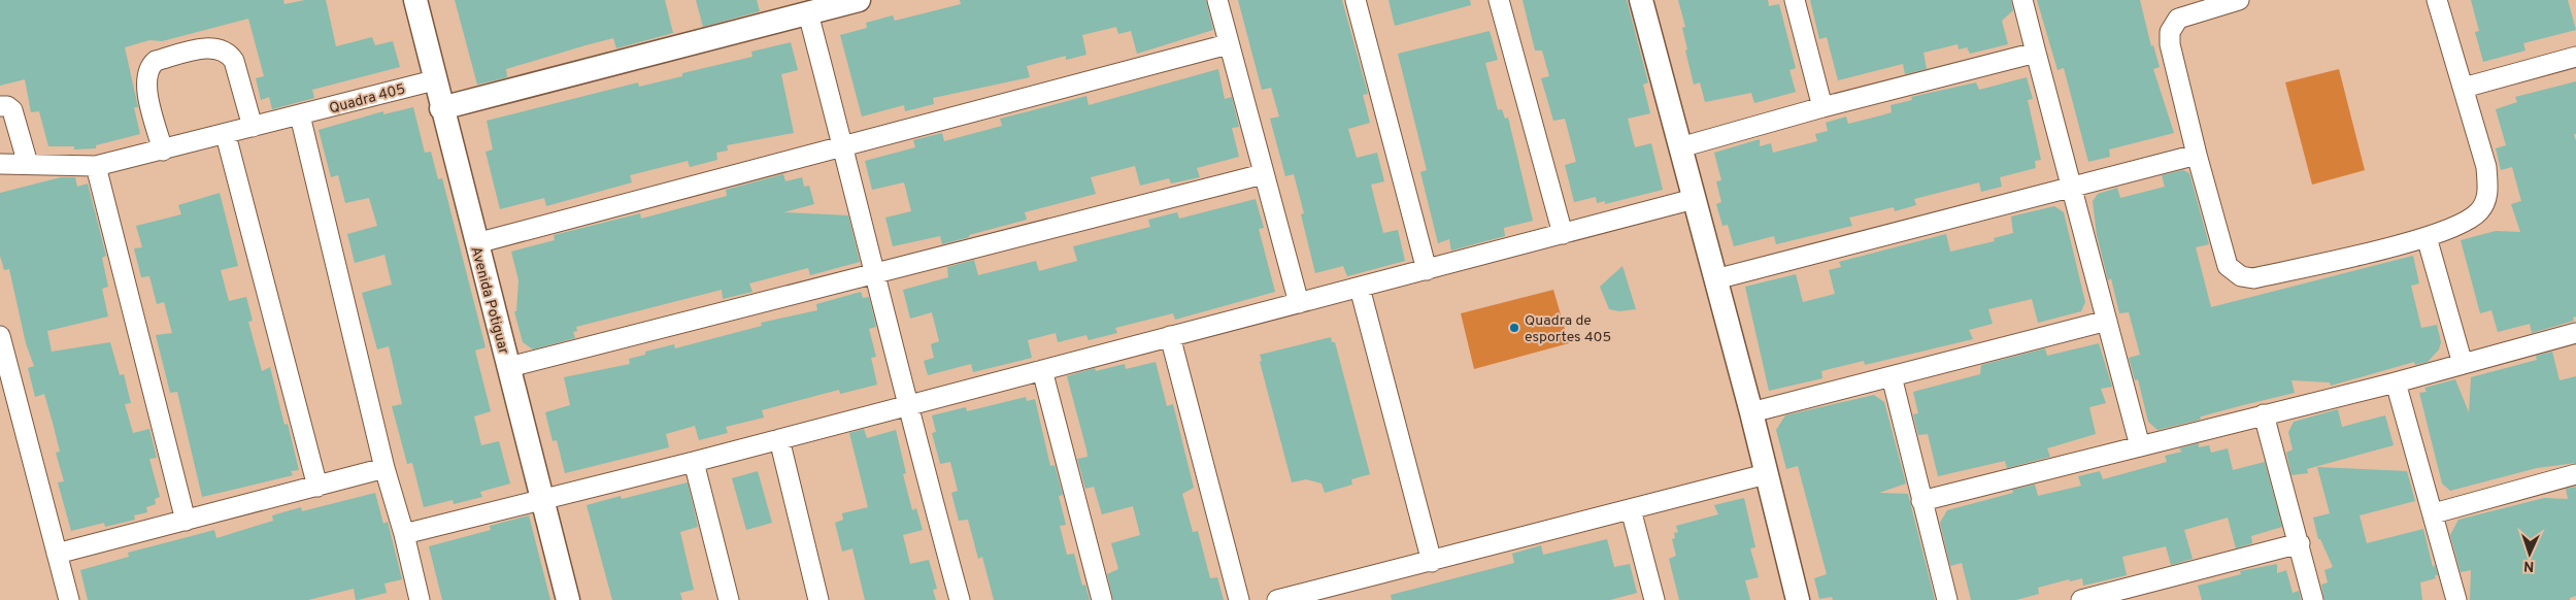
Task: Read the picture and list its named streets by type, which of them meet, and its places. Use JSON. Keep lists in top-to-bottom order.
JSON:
{
  "streets": {
    "street": ["Quadra 405", "Avenida Potiguar"]
  },
  "crossings": [
    ["Quadra 405", "Avenida Potiguar"]
  ],
  "places": ["Quadra de esportes 405"],
  "north": "bottom"
}
